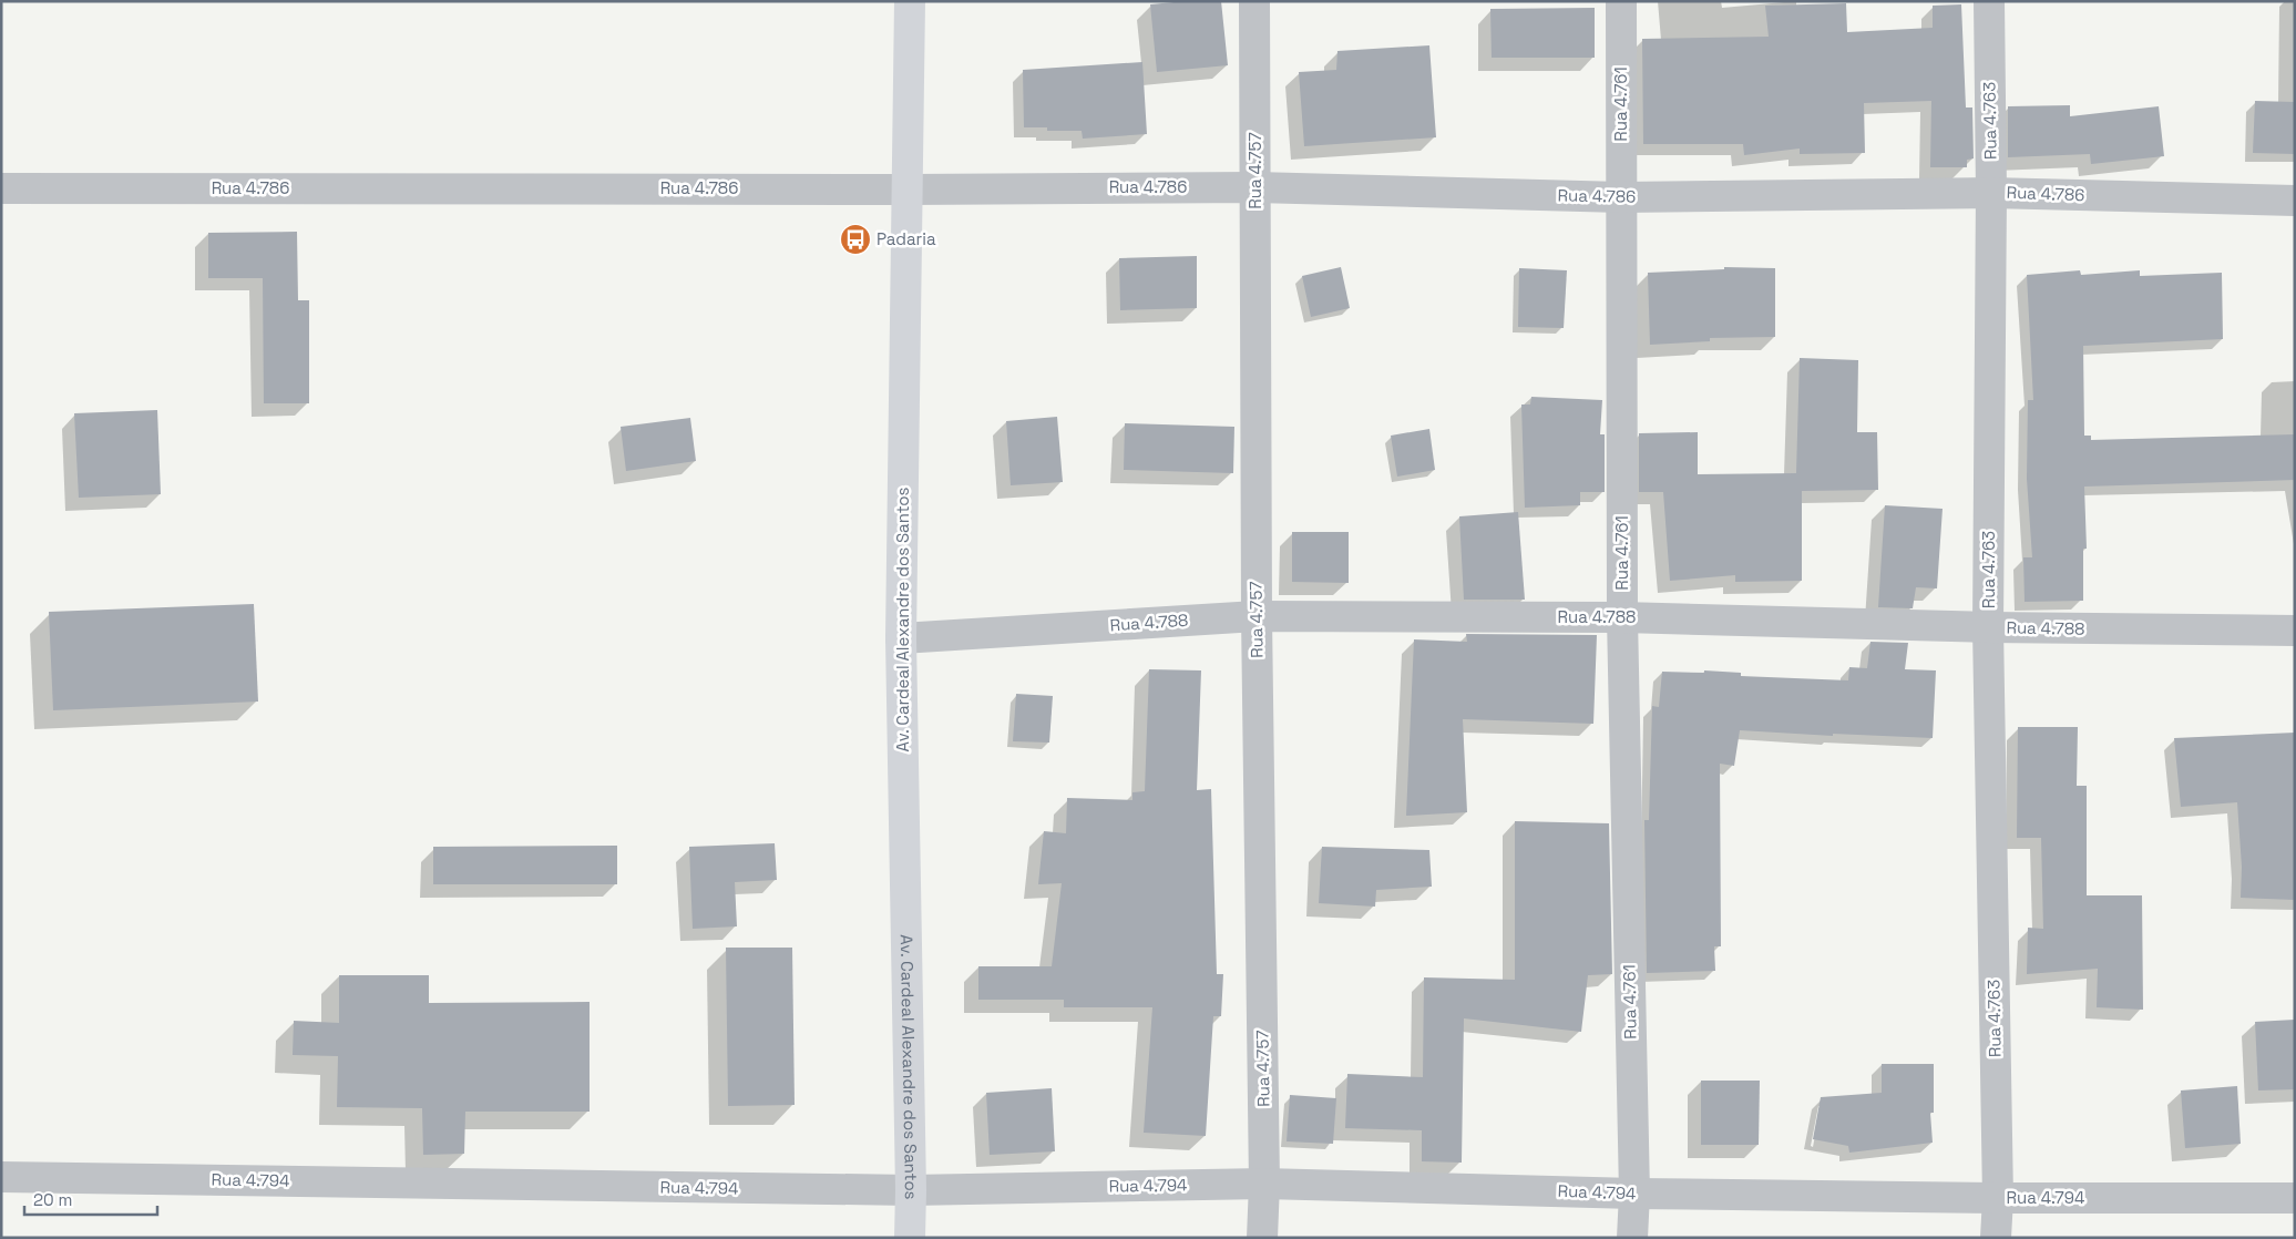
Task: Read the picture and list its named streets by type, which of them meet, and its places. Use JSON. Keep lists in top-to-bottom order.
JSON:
{
  "streets": {
    "main road": ["Av. Cardeal Alexandre dos Santos"],
    "street": [
      "Rua 4.761",
      "Rua 4.763",
      "Rua 4.757",
      "Rua 4.786",
      "Rua 4.788",
      "Rua 4.794"
    ]
  },
  "crossings": [
    ["Rua 4.761", "Rua 4.786"],
    ["Rua 4.761", "Rua 4.788"],
    ["Rua 4.761", "Rua 4.794"],
    ["Rua 4.763", "Rua 4.786"],
    ["Rua 4.763", "Rua 4.788"],
    ["Rua 4.763", "Rua 4.794"],
    ["Rua 4.757", "Rua 4.786"],
    ["Rua 4.757", "Rua 4.788"],
    ["Rua 4.757", "Rua 4.794"],
    ["Rua 4.786", "Av. Cardeal Alexandre dos Santos"],
    ["Rua 4.788", "Av. Cardeal Alexandre dos Santos"],
    ["Av. Cardeal Alexandre dos Santos", "Rua 4.794"]
  ],
  "places": {
    "bus stop": ["Padaria"]
  },
  "scale_bar": "20 m"
}
